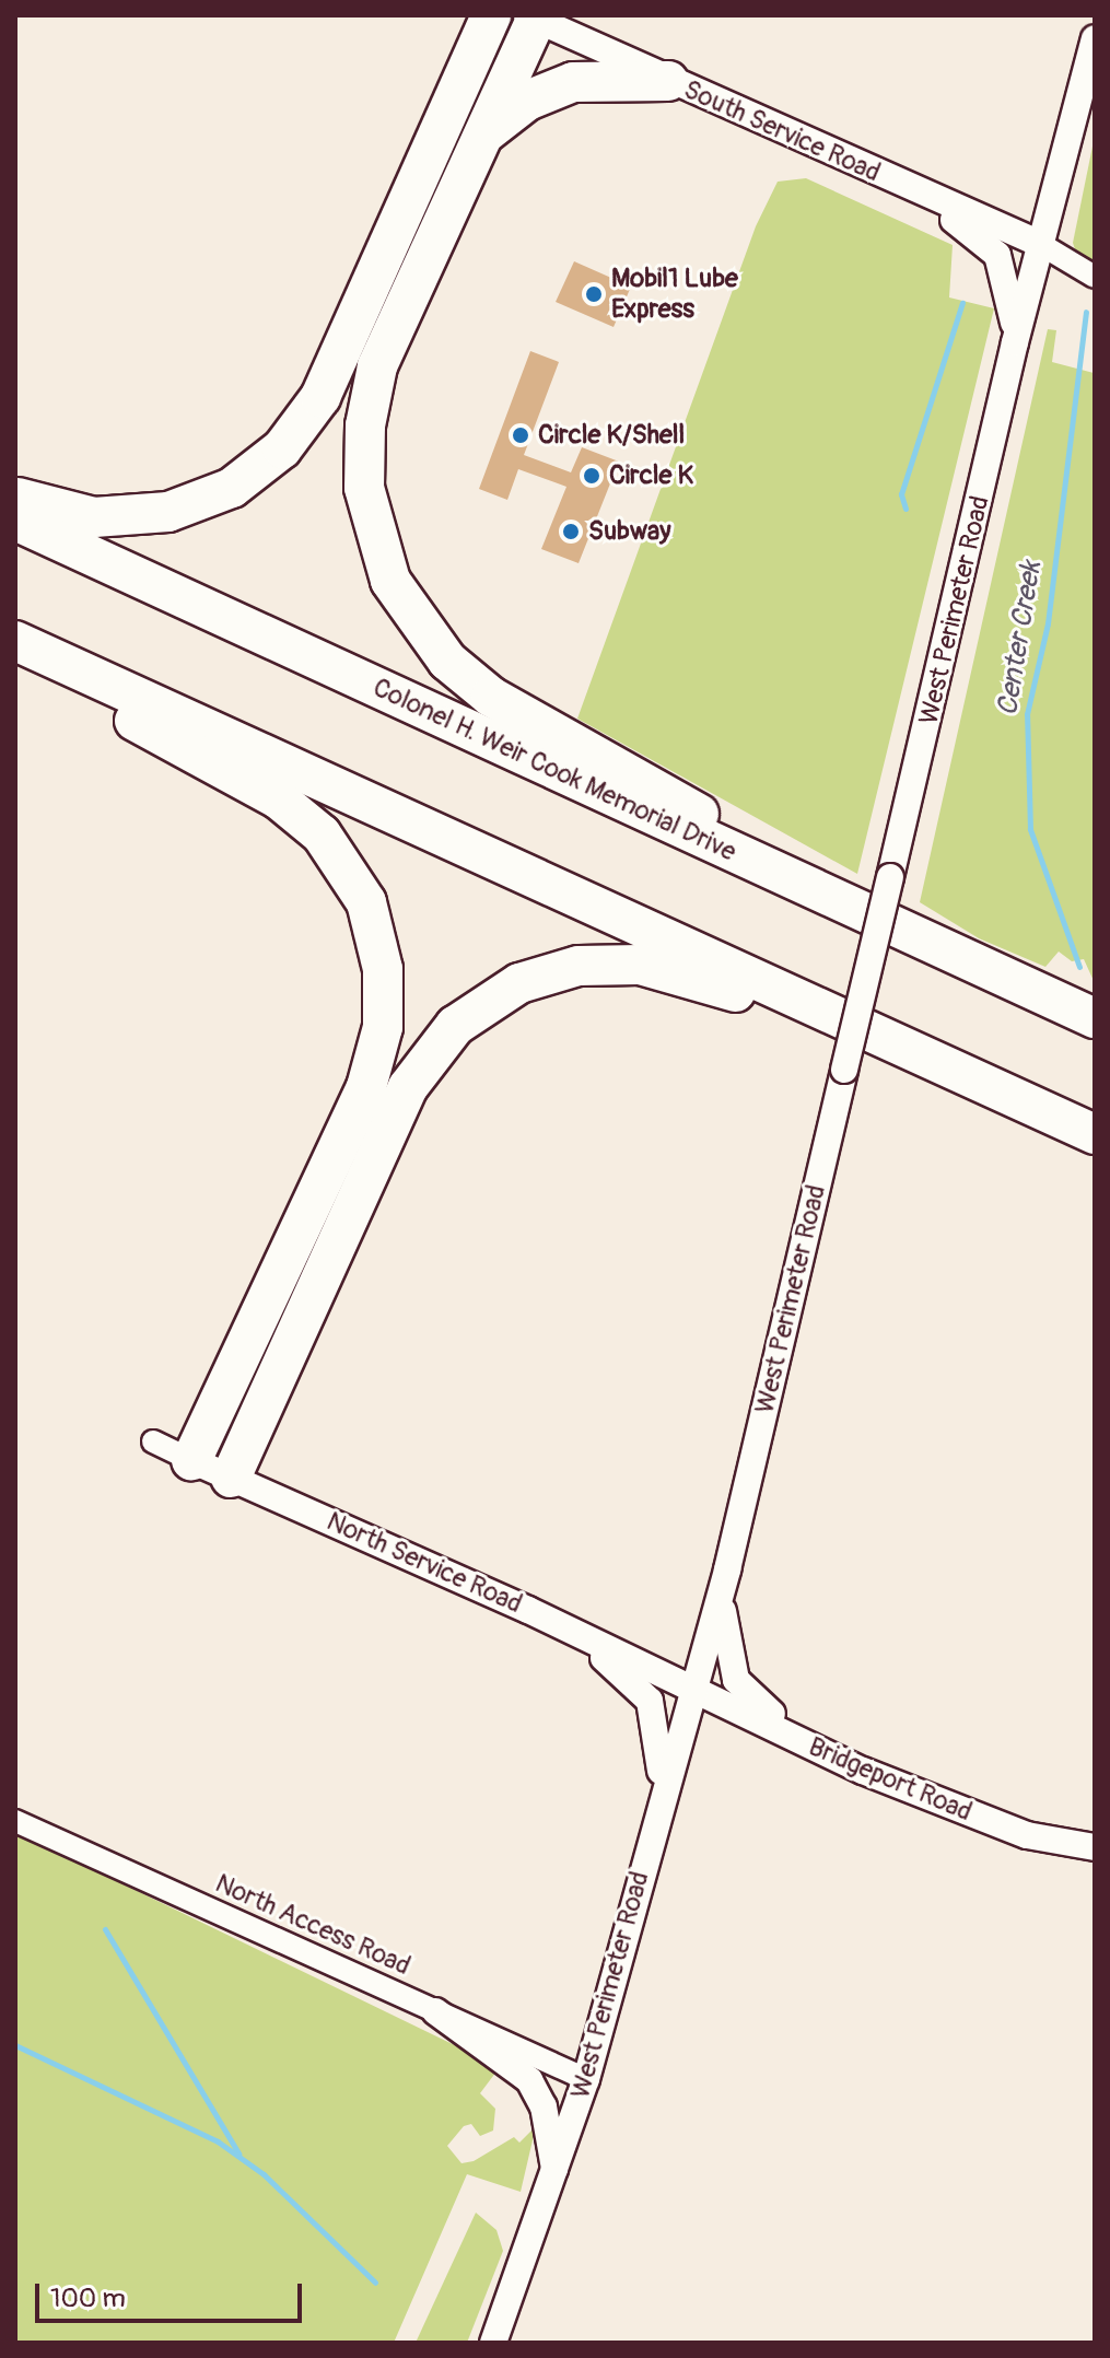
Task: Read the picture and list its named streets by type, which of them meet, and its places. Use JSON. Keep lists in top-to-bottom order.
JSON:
{
  "streets": {
    "highway": ["Colonel H. Weir Cook Memorial Drive"],
    "street": [
      "South Service Road",
      "West Perimeter Road",
      "North Service Road",
      "Bridgeport Road",
      "North Access Road"
    ]
  },
  "crossings": [
    ["South Service Road", "West Perimeter Road"],
    ["West Perimeter Road", "North Service Road"],
    ["West Perimeter Road", "Bridgeport Road"],
    ["West Perimeter Road", "North Access Road"],
    ["North Service Road", "Bridgeport Road"]
  ],
  "water": ["Center Creek"],
  "places": [
    "Mobil1 Lube Express",
    "Circle K/Shell",
    "Circle K",
    "Subway"
  ],
  "scale_bar": "100 m"
}
